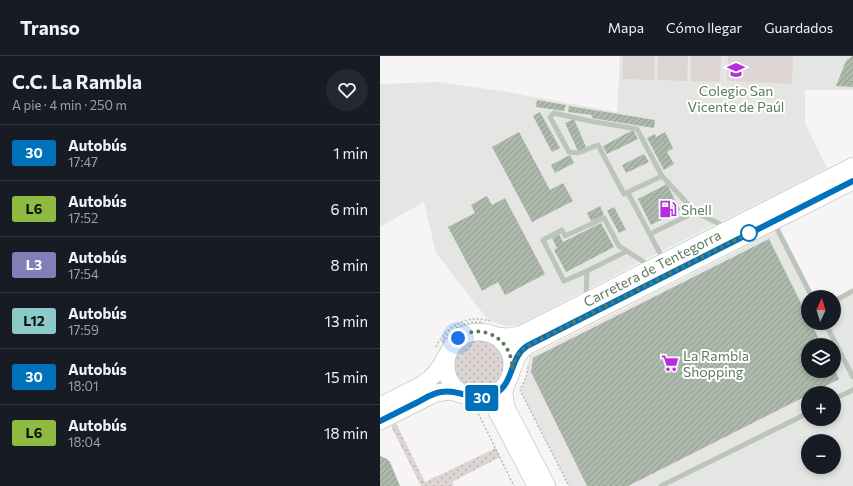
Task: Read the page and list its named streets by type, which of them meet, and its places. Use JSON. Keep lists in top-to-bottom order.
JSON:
{
  "streets": {
    "main road": ["Carretera de Tentegorra"]
  },
  "places": {
    "school or university": ["Colegio San Vicente de Paúl"],
    "fuel station": ["Shell"],
    "supermarket": ["La Rambla Shopping"]
  },
  "lines": ["bus line 30"],
  "north": "top",
  "page": {
    "header": "Transo",
    "nav": ["Mapa", "Cómo llegar", "Guardados"],
    "heading": ["C.C. La Rambla", "A pie · 4 min · 250 m"],
    "on_map": "30",
    "list": [
      {
        "mark": "30",
        "name": "Autobús",
        "note": "17:47",
        "value": "1 min"
      },
      {
        "mark": "L6",
        "name": "Autobús",
        "note": "17:52",
        "value": "6 min"
      },
      {
        "mark": "L3",
        "name": "Autobús",
        "note": "17:54",
        "value": "8 min"
      },
      {
        "mark": "L12",
        "name": "Autobús",
        "note": "17:59",
        "value": "13 min"
      },
      {
        "mark": "30",
        "name": "Autobús",
        "note": "18:01",
        "value": "15 min"
      },
      {
        "mark": "L6",
        "name": "Autobús",
        "note": "18:04",
        "value": "18 min"
      }
    ],
    "map_buttons": ["+", "−"]
  }
}
